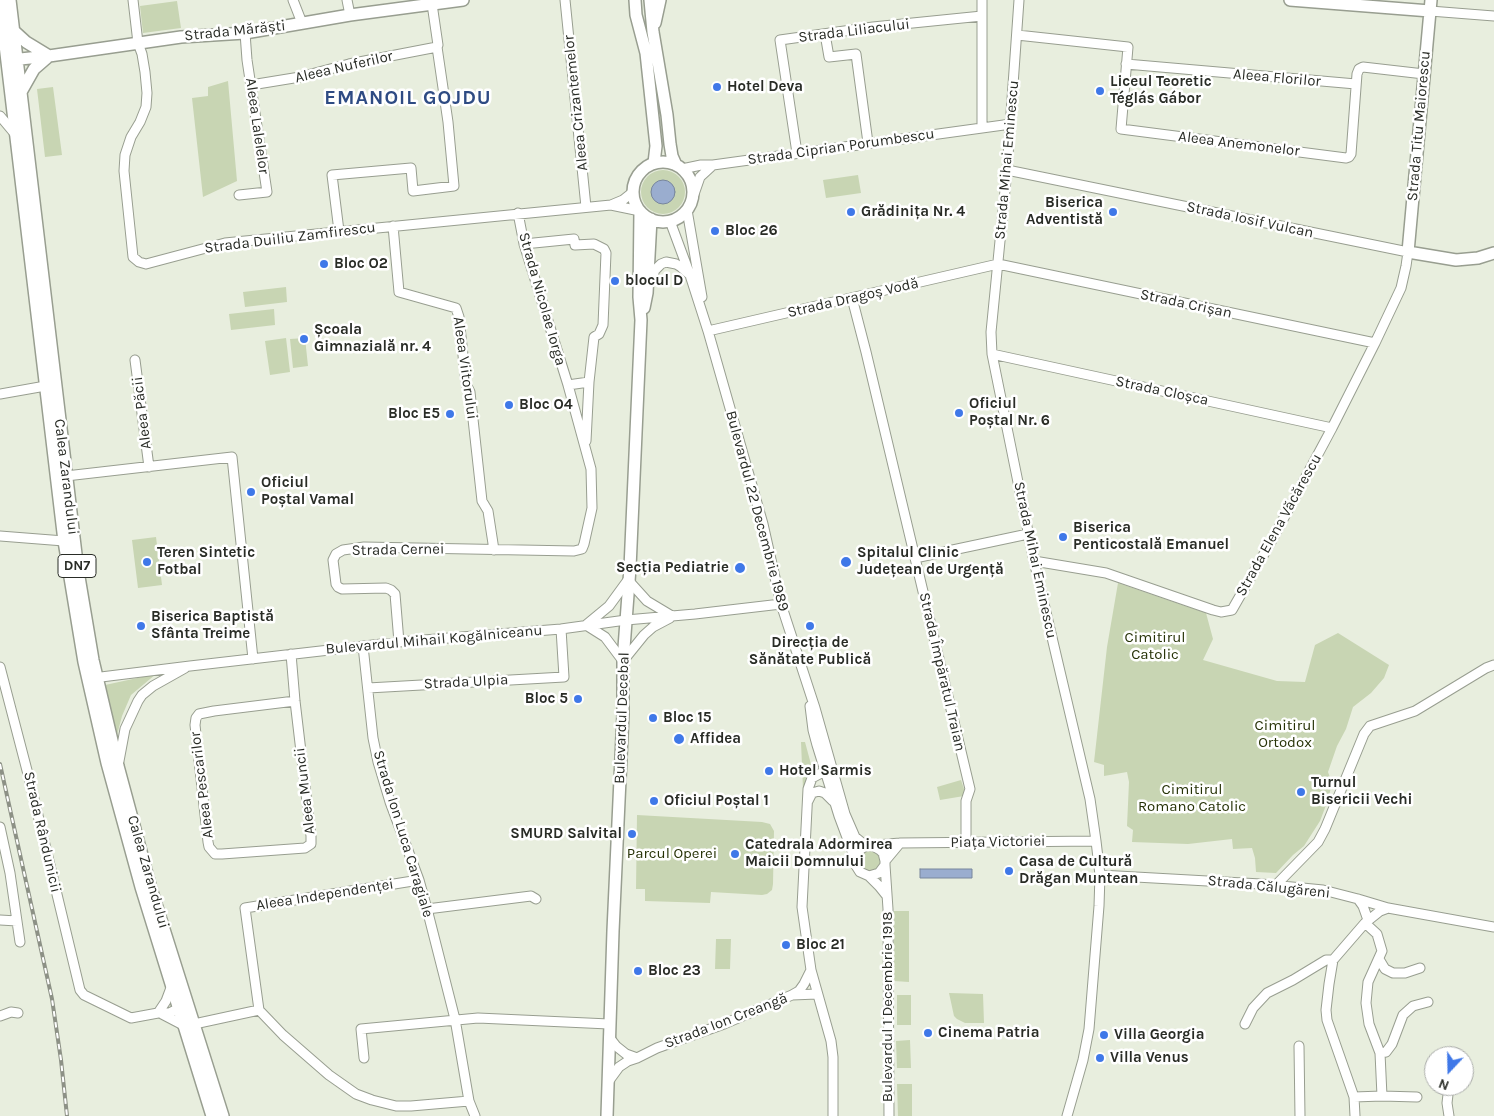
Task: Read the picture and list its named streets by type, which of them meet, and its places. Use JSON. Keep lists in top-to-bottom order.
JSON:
{
  "streets": {
    "main road": [
      "Strada Mărăști",
      "Strada Titu Maiorescu",
      "Strada Iosif Vulcan",
      "Calea Zarandului",
      "DN7",
      "Bulevardul Decebal"
    ],
    "street": [
      "Strada Liliacului",
      "Aleea Nuferilor",
      "Aleea Florilor",
      "Aleea Crizantemelor",
      "Aleea Lalelelor",
      "Aleea Anemonelor",
      "Strada Ciprian Porumbescu",
      "Strada Mihai Eminescu",
      "Strada Duiliu Zamfirescu",
      "Strada Dragoș Vodă",
      "Strada Nicolae Iorga",
      "Strada Crișan",
      "Aleea Viitorului",
      "Strada Cloșca",
      "Aleea Păcii",
      "Bulevardul 22 Decembrie 1989",
      "Strada Elena Văcărescu",
      "Strada Cernei",
      "Bulevardul Mihail Kogălniceanu",
      "Strada Împăratul Traian",
      "Strada Ulpia",
      "Aleea Pescarilor",
      "Aleea Muncii",
      "Strada Rândunicii",
      "Strada Ion Luca Caragiale",
      "Piața Victoriei",
      "Strada Călugăreni",
      "Aleea Independenței",
      "Bulevardul 1 Decembrie 1918",
      "Strada Ion Creangă"
    ]
  },
  "crossings": [
    ["Strada Mărăști", "Aleea Lalelelor"],
    ["Strada Mărăști", "Strada Duiliu Zamfirescu"],
    ["Strada Mărăști", "Calea Zarandului"],
    ["Strada Liliacului", "Strada Ciprian Porumbescu"],
    ["Aleea Nuferilor", "Aleea Lalelelor"],
    ["Aleea Florilor", "Aleea Anemonelor"],
    ["Aleea Crizantemelor", "Strada Duiliu Zamfirescu"],
    ["Strada Titu Maiorescu", "Strada Iosif Vulcan"],
    ["Strada Titu Maiorescu", "Strada Elena Văcărescu"],
    ["Strada Ciprian Porumbescu", "Strada Mihai Eminescu"],
    ["Strada Ciprian Porumbescu", "Bulevardul 22 Decembrie 1989"],
    ["Strada Ciprian Porumbescu", "Bulevardul Decebal"],
    ["Strada Mihai Eminescu", "Strada Iosif Vulcan"],
    ["Strada Mihai Eminescu", "Strada Dragoș Vodă"],
    ["Strada Mihai Eminescu", "Strada Crișan"],
    ["Strada Mihai Eminescu", "Strada Cloșca"],
    ["Strada Mihai Eminescu", "Strada Elena Văcărescu"],
    ["Strada Mihai Eminescu", "Piața Victoriei"],
    ["Strada Mihai Eminescu", "Strada Călugăreni"],
    ["Strada Iosif Vulcan", "Strada Elena Văcărescu"],
    ["Strada Duiliu Zamfirescu", "Strada Nicolae Iorga"],
    ["Strada Duiliu Zamfirescu", "Aleea Viitorului"],
    ["Strada Dragoș Vodă", "Strada Crișan"],
    ["Strada Dragoș Vodă", "Bulevardul 22 Decembrie 1989"],
    ["Strada Dragoș Vodă", "Strada Împăratul Traian"],
    ["Strada Nicolae Iorga", "Strada Cernei"],
    ["Strada Crișan", "Strada Elena Văcărescu"],
    ["Aleea Viitorului", "Strada Cernei"],
    ["Strada Cloșca", "Strada Elena Văcărescu"],
    ["Aleea Păcii", "Calea Zarandului"],
    ["Aleea Păcii", "Bulevardul Mihail Kogălniceanu"],
    ["Calea Zarandului", "Bulevardul Mihail Kogălniceanu"],
    ["Bulevardul 22 Decembrie 1989", "Bulevardul Mihail Kogălniceanu"],
    ["Bulevardul 22 Decembrie 1989", "Bulevardul Decebal"],
    ["Bulevardul 22 Decembrie 1989", "Piața Victoriei"],
    ["Bulevardul 22 Decembrie 1989", "Bulevardul 1 Decembrie 1918"],
    ["Strada Cernei", "Bulevardul Mihail Kogălniceanu"],
    ["Bulevardul Mihail Kogălniceanu", "Strada Ulpia"],
    ["Bulevardul Mihail Kogălniceanu", "Bulevardul Decebal"],
    ["Bulevardul Mihail Kogălniceanu", "Aleea Muncii"],
    ["Bulevardul Mihail Kogălniceanu", "Strada Ion Luca Caragiale"],
    ["Strada Împăratul Traian", "Piața Victoriei"],
    ["Strada Ulpia", "Strada Ion Luca Caragiale"],
    ["Bulevardul Decebal", "Strada Ion Creangă"],
    ["Aleea Pescarilor", "Aleea Muncii"],
    ["Strada Ion Luca Caragiale", "Aleea Independenței"],
    ["Piața Victoriei", "Bulevardul 1 Decembrie 1918"]
  ],
  "districts": ["EMANOIL GOJDU"],
  "parks": [
    "Cimitirul Catolic",
    "Cimitirul Ortodox",
    "Cimitirul Romano Catolic",
    "Parcul Operei"
  ],
  "places": [
    "Hotel Deva",
    "Liceul Teoretic Téglás Gábor",
    "Grădinița Nr. 4",
    "Biserica Adventistă",
    "Bloc 26",
    "Bloc O2",
    "blocul D",
    "Școala Gimnazială nr. 4",
    "Bloc O4",
    "Oficiul Poștal Nr. 6",
    "Bloc E5",
    "Oficiul Poștal Vamal",
    "Biserica Penticostală Emanuel",
    "Teren Sintetic Fotbal",
    "Spitalul Clinic Județean de Urgență",
    "Secția Pediatrie",
    "Biserica Baptistă Sfânta Treime",
    "Direcția de Sănătate Publică",
    "Bloc 5",
    "Bloc 15",
    "Affidea",
    "Hotel Sarmis",
    "Turnul Bisericii Vechi",
    "Oficiul Poștal 1",
    "SMURD Salvital",
    "Catedrala Adormirea Maicii Domnului",
    "Casa de Cultură Drăgan Muntean",
    "Bloc 21",
    "Bloc 23",
    "Cinema Patria",
    "Villa Georgia",
    "Villa Venus"
  ],
  "north": "bottom"
}
